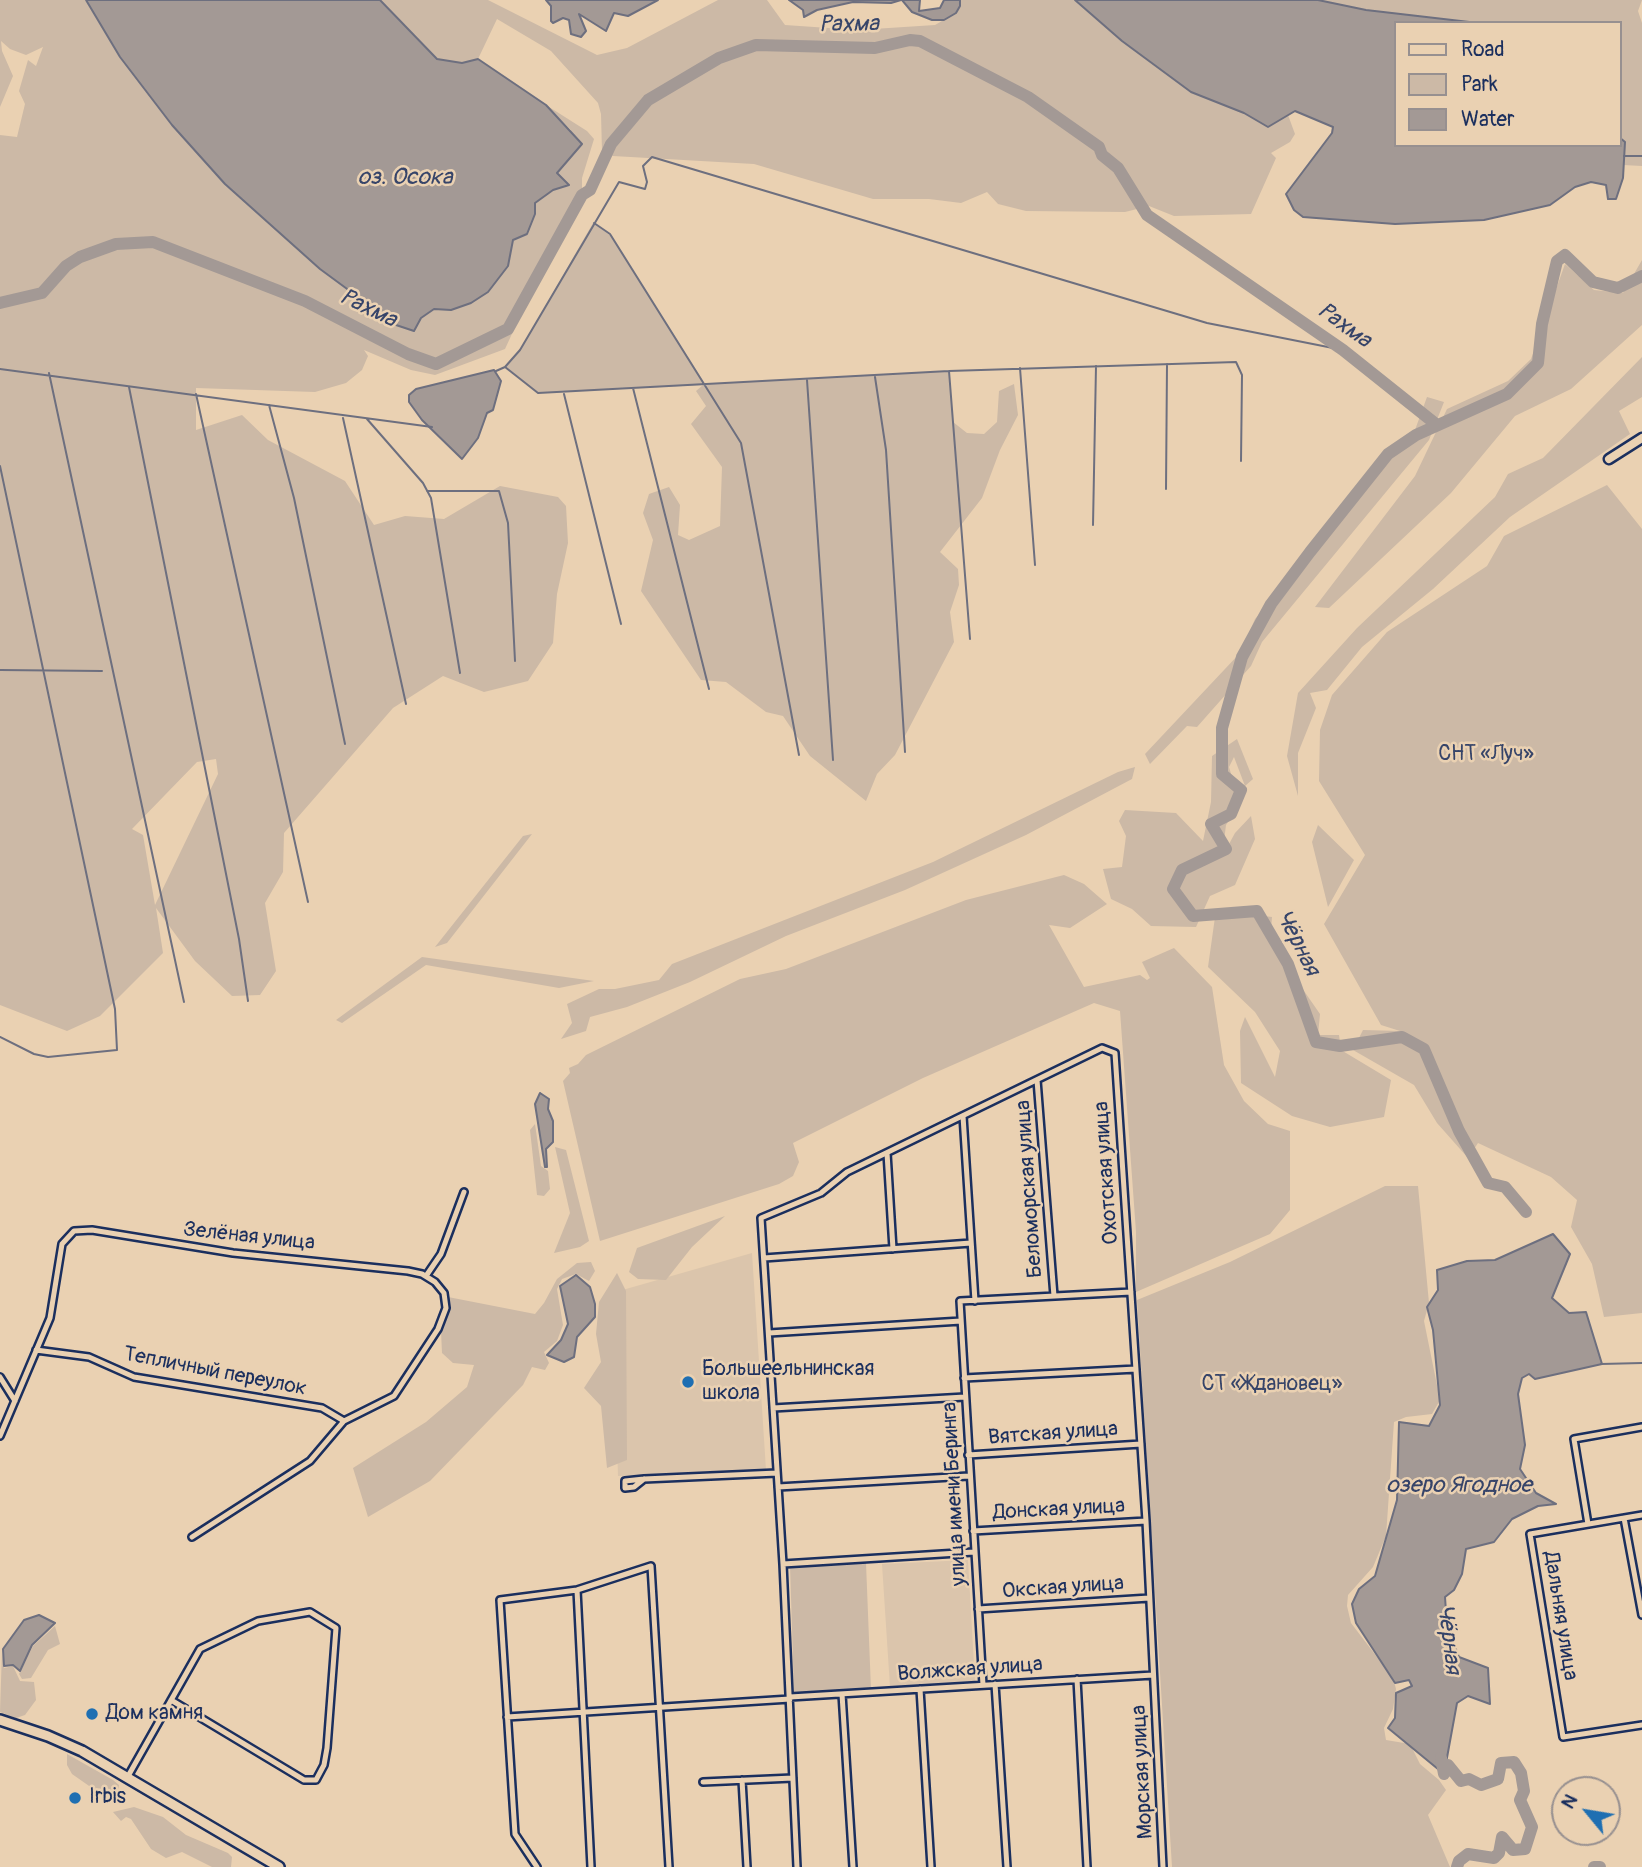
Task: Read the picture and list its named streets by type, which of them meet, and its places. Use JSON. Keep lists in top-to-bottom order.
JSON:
{
  "streets": {
    "street": [
      "Охотская улица",
      "Беломорская улица",
      "Зелёная улица",
      "Тепличный переулок",
      "Вятская улица",
      "улица имени Беринга",
      "Донская улица",
      "Окская улица",
      "Дальняя улица",
      "Волжская улица",
      "Морская улица"
    ]
  },
  "crossings": [
    ["Охотская улица", "Беломорская улица"],
    ["Охотская улица", "Вятская улица"],
    ["Охотская улица", "Донская улица"],
    ["Охотская улица", "Морская улица"],
    ["Зелёная улица", "Тепличный переулок"],
    ["Вятская улица", "улица имени Беринга"],
    ["улица имени Беринга", "Донская улица"],
    ["улица имени Беринга", "Окская улица"],
    ["улица имени Беринга", "Волжская улица"],
    ["Донская улица", "Морская улица"],
    ["Окская улица", "Морская улица"],
    ["Волжская улица", "Морская улица"]
  ],
  "water": [
    "Рахма",
    "оз. Осока",
    "Чёрная",
    "озеро Ягодное"
  ],
  "parks": ["СНТ «Луч»", "СТ «Ждановец»"],
  "places": ["Большеельнинская школа", "Дом камня", "Irbis"],
  "legend": ["Road", "Park", "Water"],
  "north": "top left"
}
